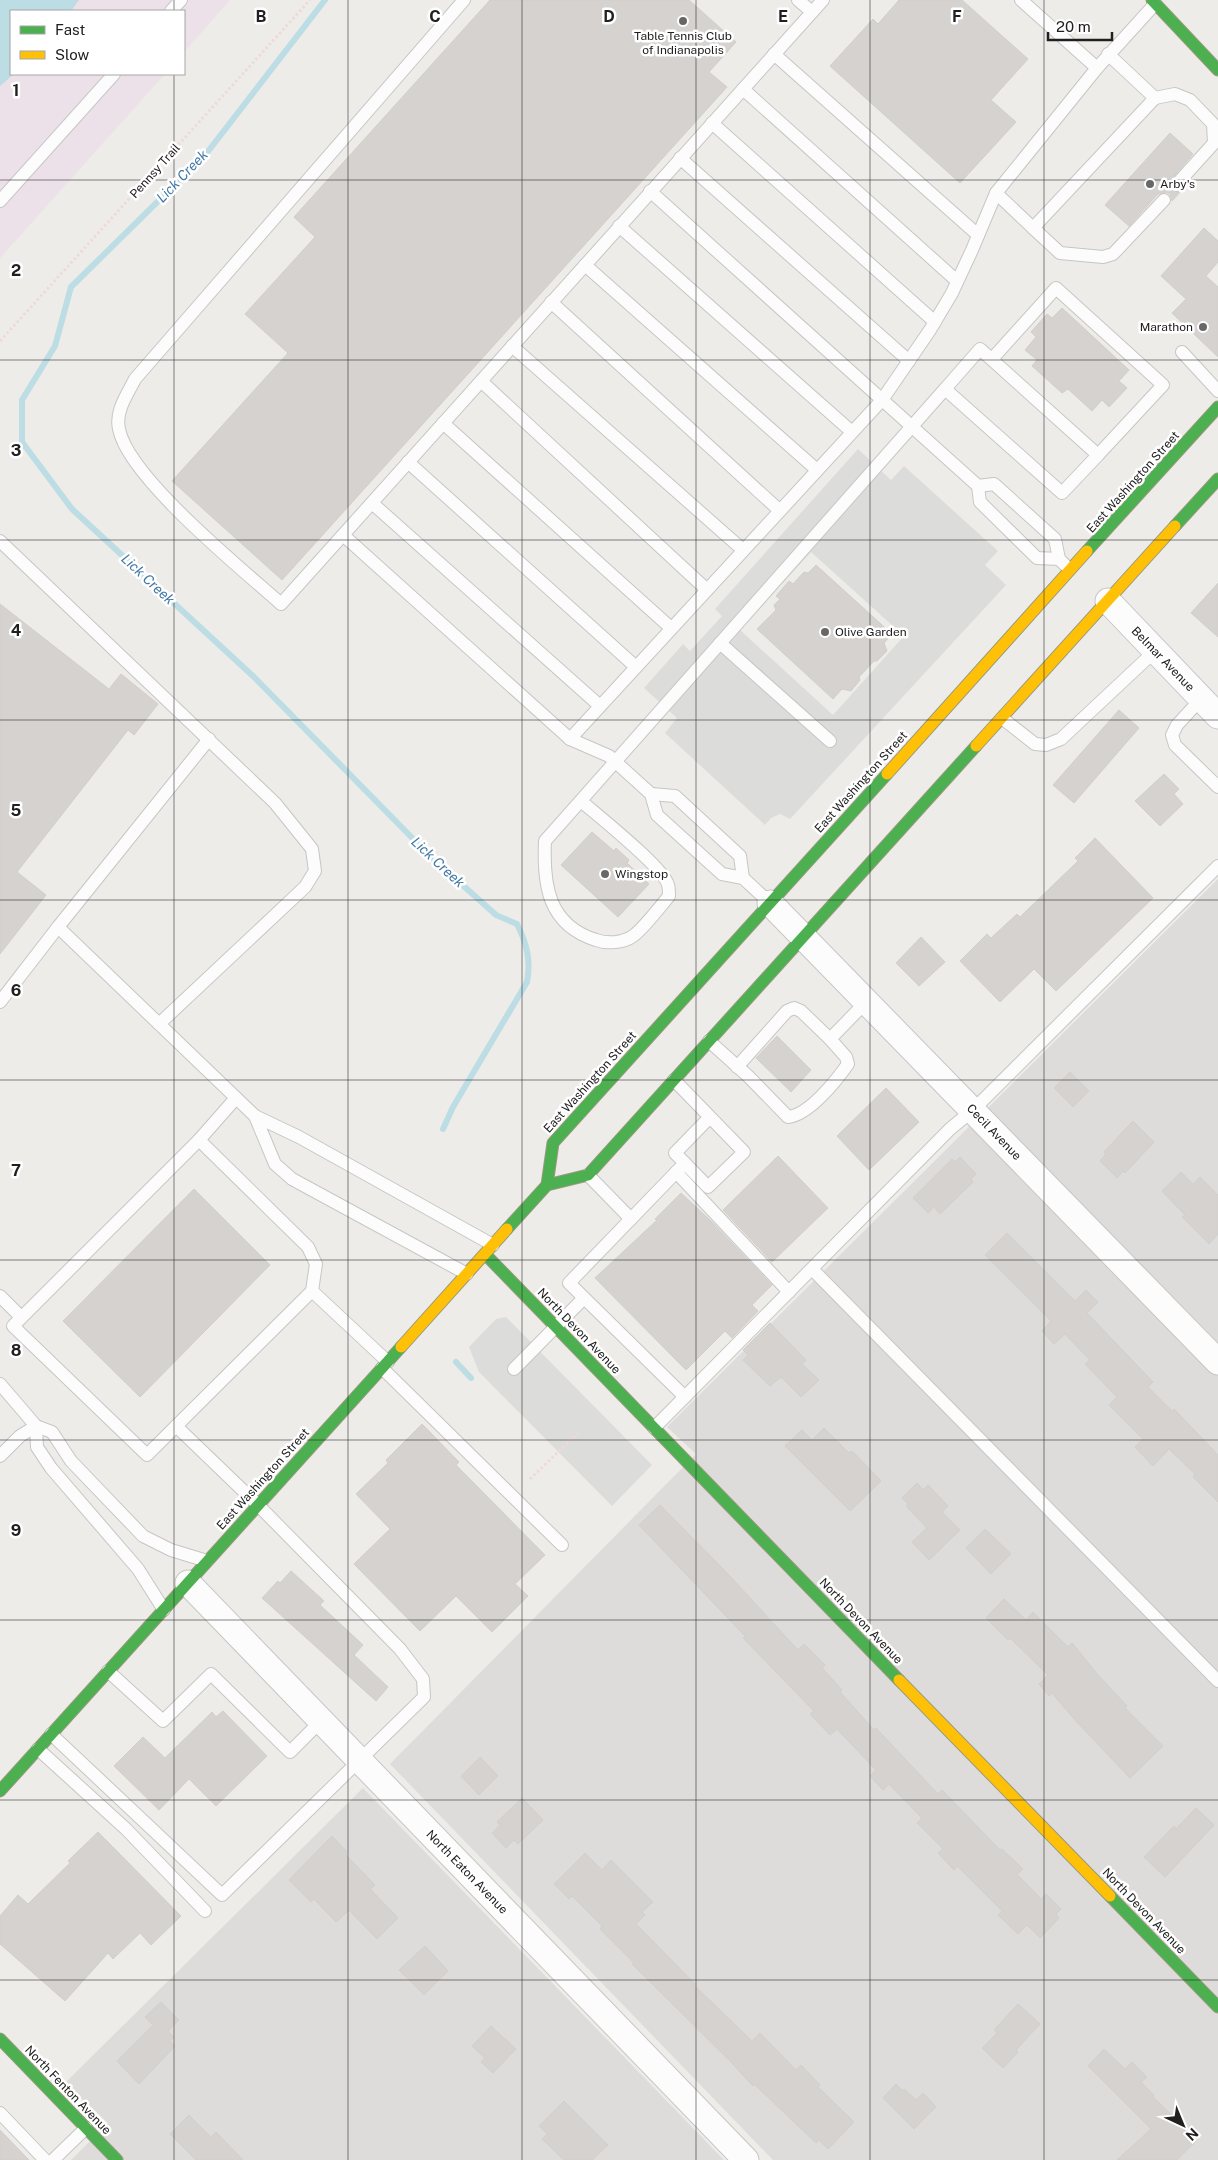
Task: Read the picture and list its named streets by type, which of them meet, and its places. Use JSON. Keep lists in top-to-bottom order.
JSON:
{
  "streets": {
    "main road": ["East Washington Street", "North Devon Avenue", "North Fenton Avenue"],
    "street": ["Belmar Avenue", "Cecil Avenue", "North Eaton Avenue"],
    "path": ["Pennsy Trail"]
  },
  "crossings": [
    ["East Washington Street", "Cecil Avenue"],
    ["East Washington Street", "North Devon Avenue"],
    ["East Washington Street", "North Eaton Avenue"]
  ],
  "water": ["Lick Creek"],
  "places": [
    "Table Tennis Club of Indianapolis",
    "Arby's",
    "Marathon",
    "Olive Garden",
    "Wingstop"
  ],
  "legend": ["Fast", "Slow"],
  "scale_bar": "20 m",
  "north": "bottom right",
  "grid": {
    "columns": [
      "B",
      "C",
      "D",
      "E",
      "F"
    ],
    "rows": [
      "1",
      "2",
      "3",
      "4",
      "5",
      "6",
      "7",
      "8",
      "9"
    ]
  }
}
